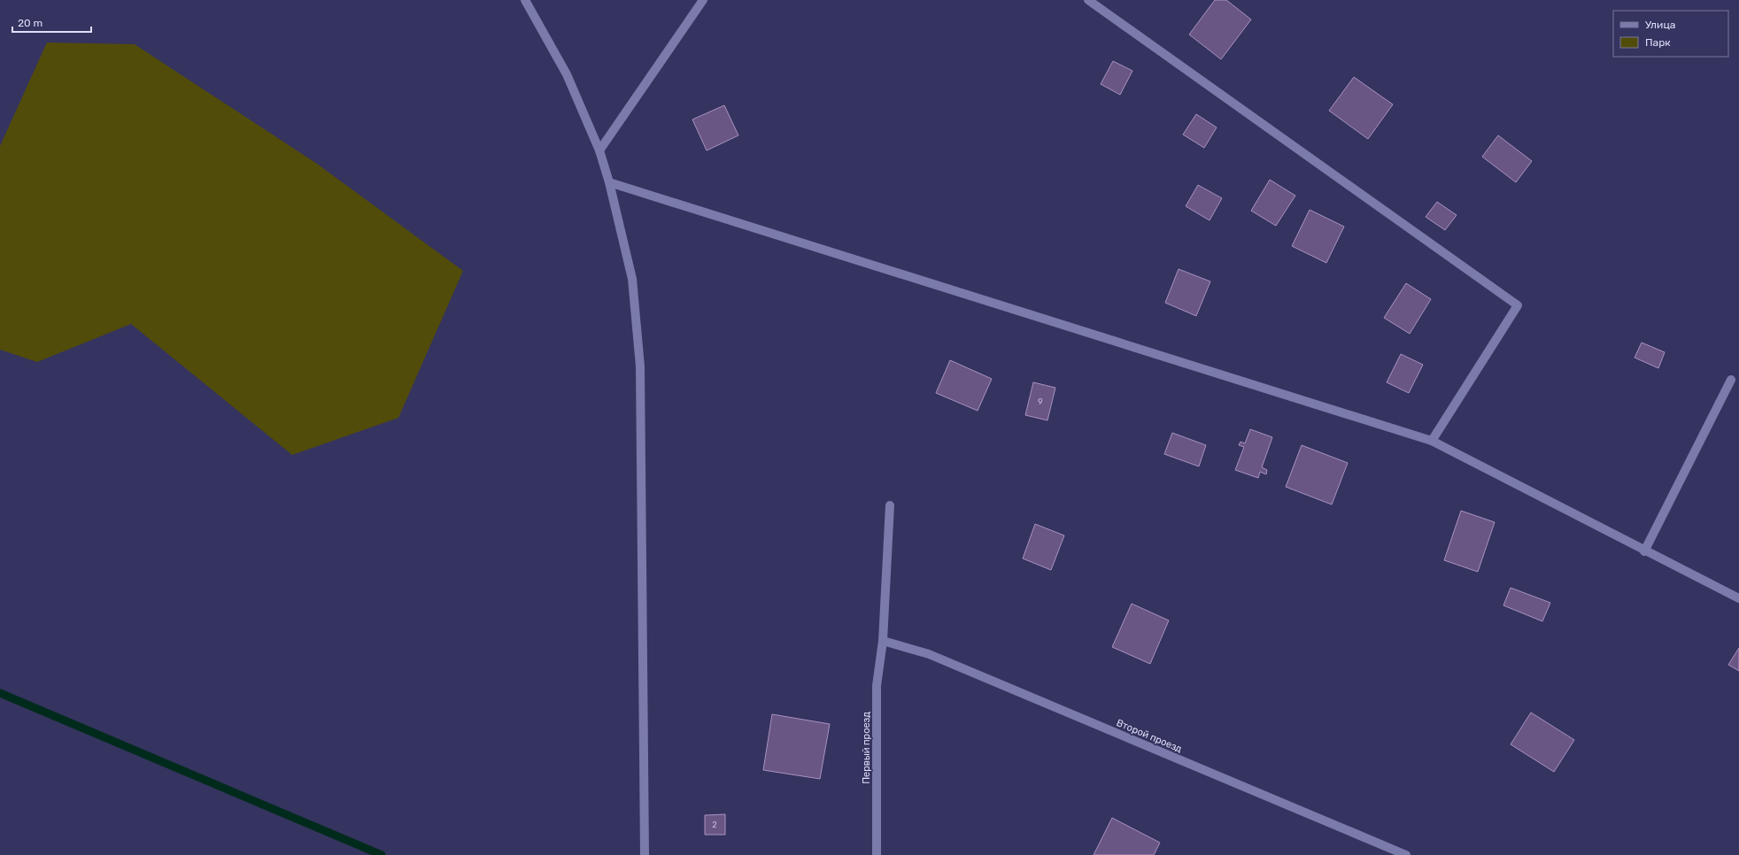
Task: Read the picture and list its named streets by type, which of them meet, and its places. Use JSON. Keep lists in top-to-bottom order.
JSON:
{
  "streets": {
    "street": ["Второй проезд", "Первый проезд"]
  },
  "crossings": [
    ["Второй проезд", "Первый проезд"]
  ],
  "house_numbers": ["9", "2"],
  "legend": ["Улица", "Парк"],
  "scale_bar": "20 m"
}
